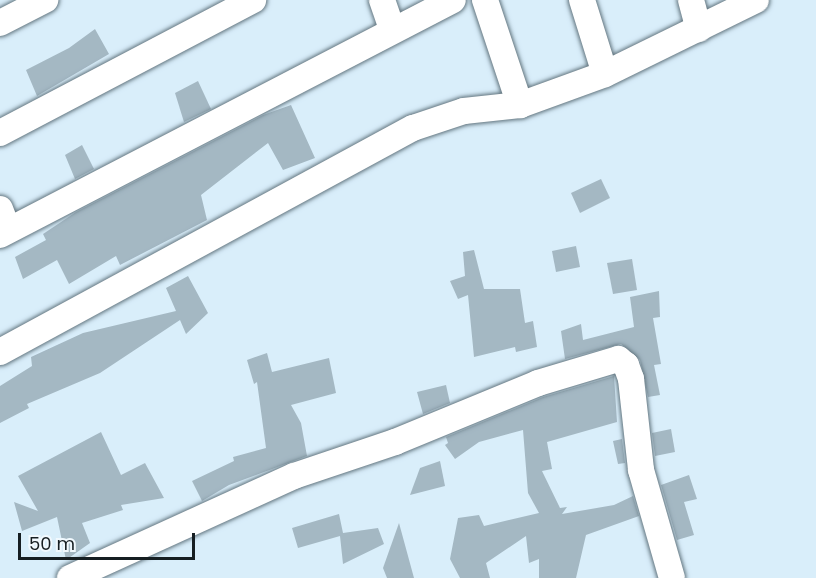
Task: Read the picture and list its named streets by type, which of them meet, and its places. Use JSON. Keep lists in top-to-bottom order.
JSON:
{
  "scale_bar": "50 m"
}
